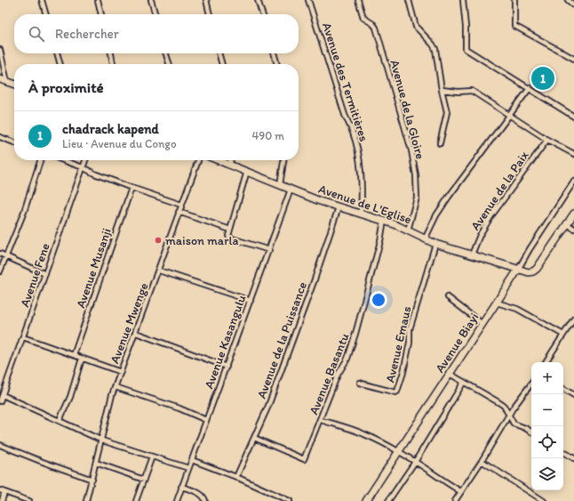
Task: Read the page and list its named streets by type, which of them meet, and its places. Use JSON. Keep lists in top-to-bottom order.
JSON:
{
  "streets": {
    "street": [
      "Avenue des Termitières",
      "Avenue de la Gloire",
      "Avenue de la Paix",
      "Avenue de L'Eglise",
      "Avenue Musanji",
      "Avenue Fene",
      "Avenue Mwenge",
      "Avenue de la Puissance",
      "Avenue Kasangulu",
      "Avenue Biayi",
      "Avenue Emaus",
      "Avenue Basantu"
    ]
  },
  "crossings": [
    ["Avenue des Termitières", "Avenue de L'Eglise"],
    ["Avenue de la Gloire", "Avenue de L'Eglise"],
    ["Avenue de la Paix", "Avenue de L'Eglise"],
    ["Avenue de L'Eglise", "Avenue de la Puissance"],
    ["Avenue de L'Eglise", "Avenue Kasangulu"],
    ["Avenue de L'Eglise", "Avenue Biayi"],
    ["Avenue de L'Eglise", "Avenue Emaus"],
    ["Avenue de L'Eglise", "Avenue Basantu"],
    ["Avenue de la Puissance", "Avenue Basantu"]
  ],
  "places": ["maison marla"],
  "page": {
    "search": "Rechercher",
    "heading": "À proximité",
    "pins": "1",
    "list": [
      {
        "mark": "1",
        "name": "chadrack kapend",
        "note": "Lieu · Avenue du Congo",
        "value": "490 m"
      }
    ],
    "map_buttons": ["+", "−"]
  }
}
